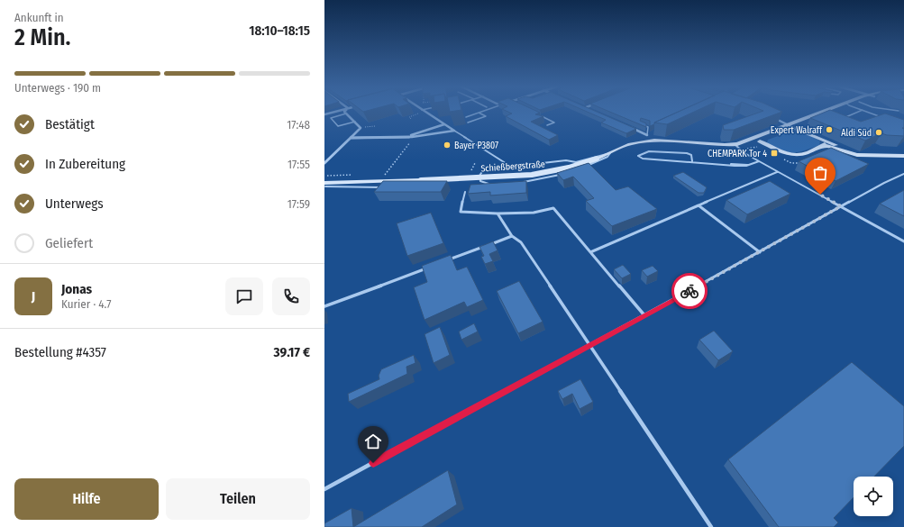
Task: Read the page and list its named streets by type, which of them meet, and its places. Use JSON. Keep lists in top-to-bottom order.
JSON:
{
  "streets": {
    "main road": ["Schießbergstraße"]
  },
  "places": {
    "other": ["Expert Walraff", "Aldi Süd", "Bayer P3807"],
    "transit": ["CHEMPARK Tor 4"]
  },
  "page": {
    "heading": ["2 Min.", "Ankunft in", "18:10–18:15"],
    "panel": [
      "Jonas",
      "Kurier · 4.7",
      "Bestellung #4357",
      "39.17 €"
    ],
    "bar": "Unterwegs · 190 m",
    "list": [
      ["Bestätigt", "17:48"],
      ["In Zubereitung", "17:55"],
      ["Unterwegs", "17:59"],
      "Geliefert"
    ],
    "round": "J",
    "buttons": ["Hilfe", "Teilen"]
  }
}
